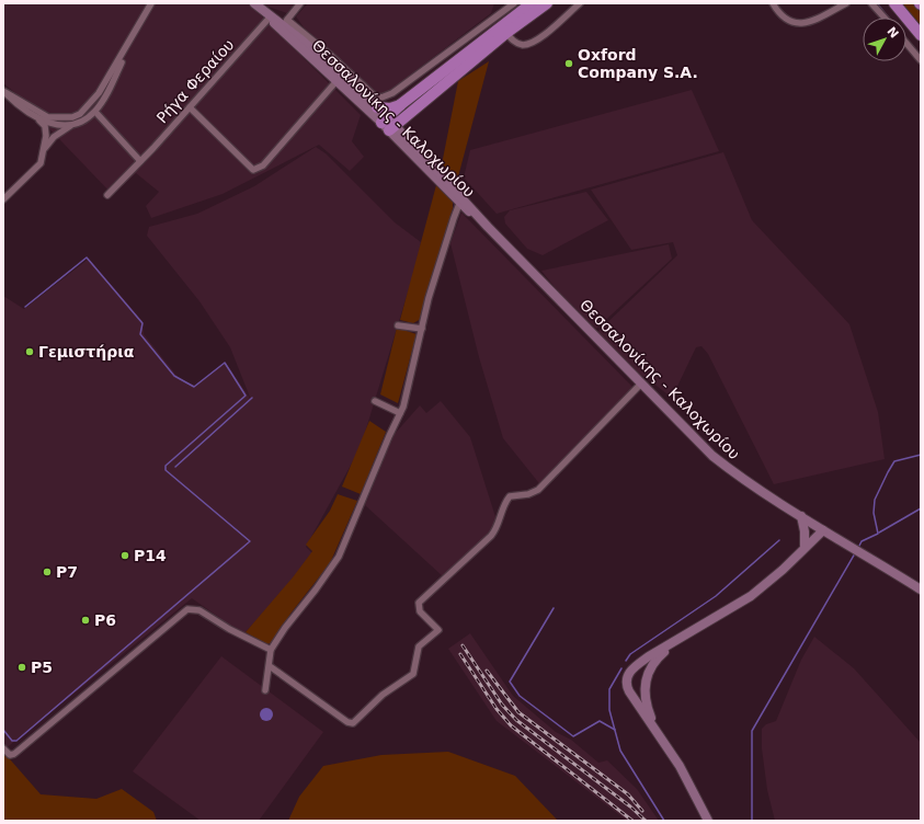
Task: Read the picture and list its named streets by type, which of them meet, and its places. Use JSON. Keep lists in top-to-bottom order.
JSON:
{
  "streets": {
    "main road": ["Θεσσαλονίκης - Καλοχωρίου"],
    "street": ["Ρήγα Φεραίου"]
  },
  "places": [
    "Oxford Company S.A.",
    "Γεμιστήρια",
    "P14",
    "P7",
    "P6",
    "P5"
  ],
  "north": "top right"
}
